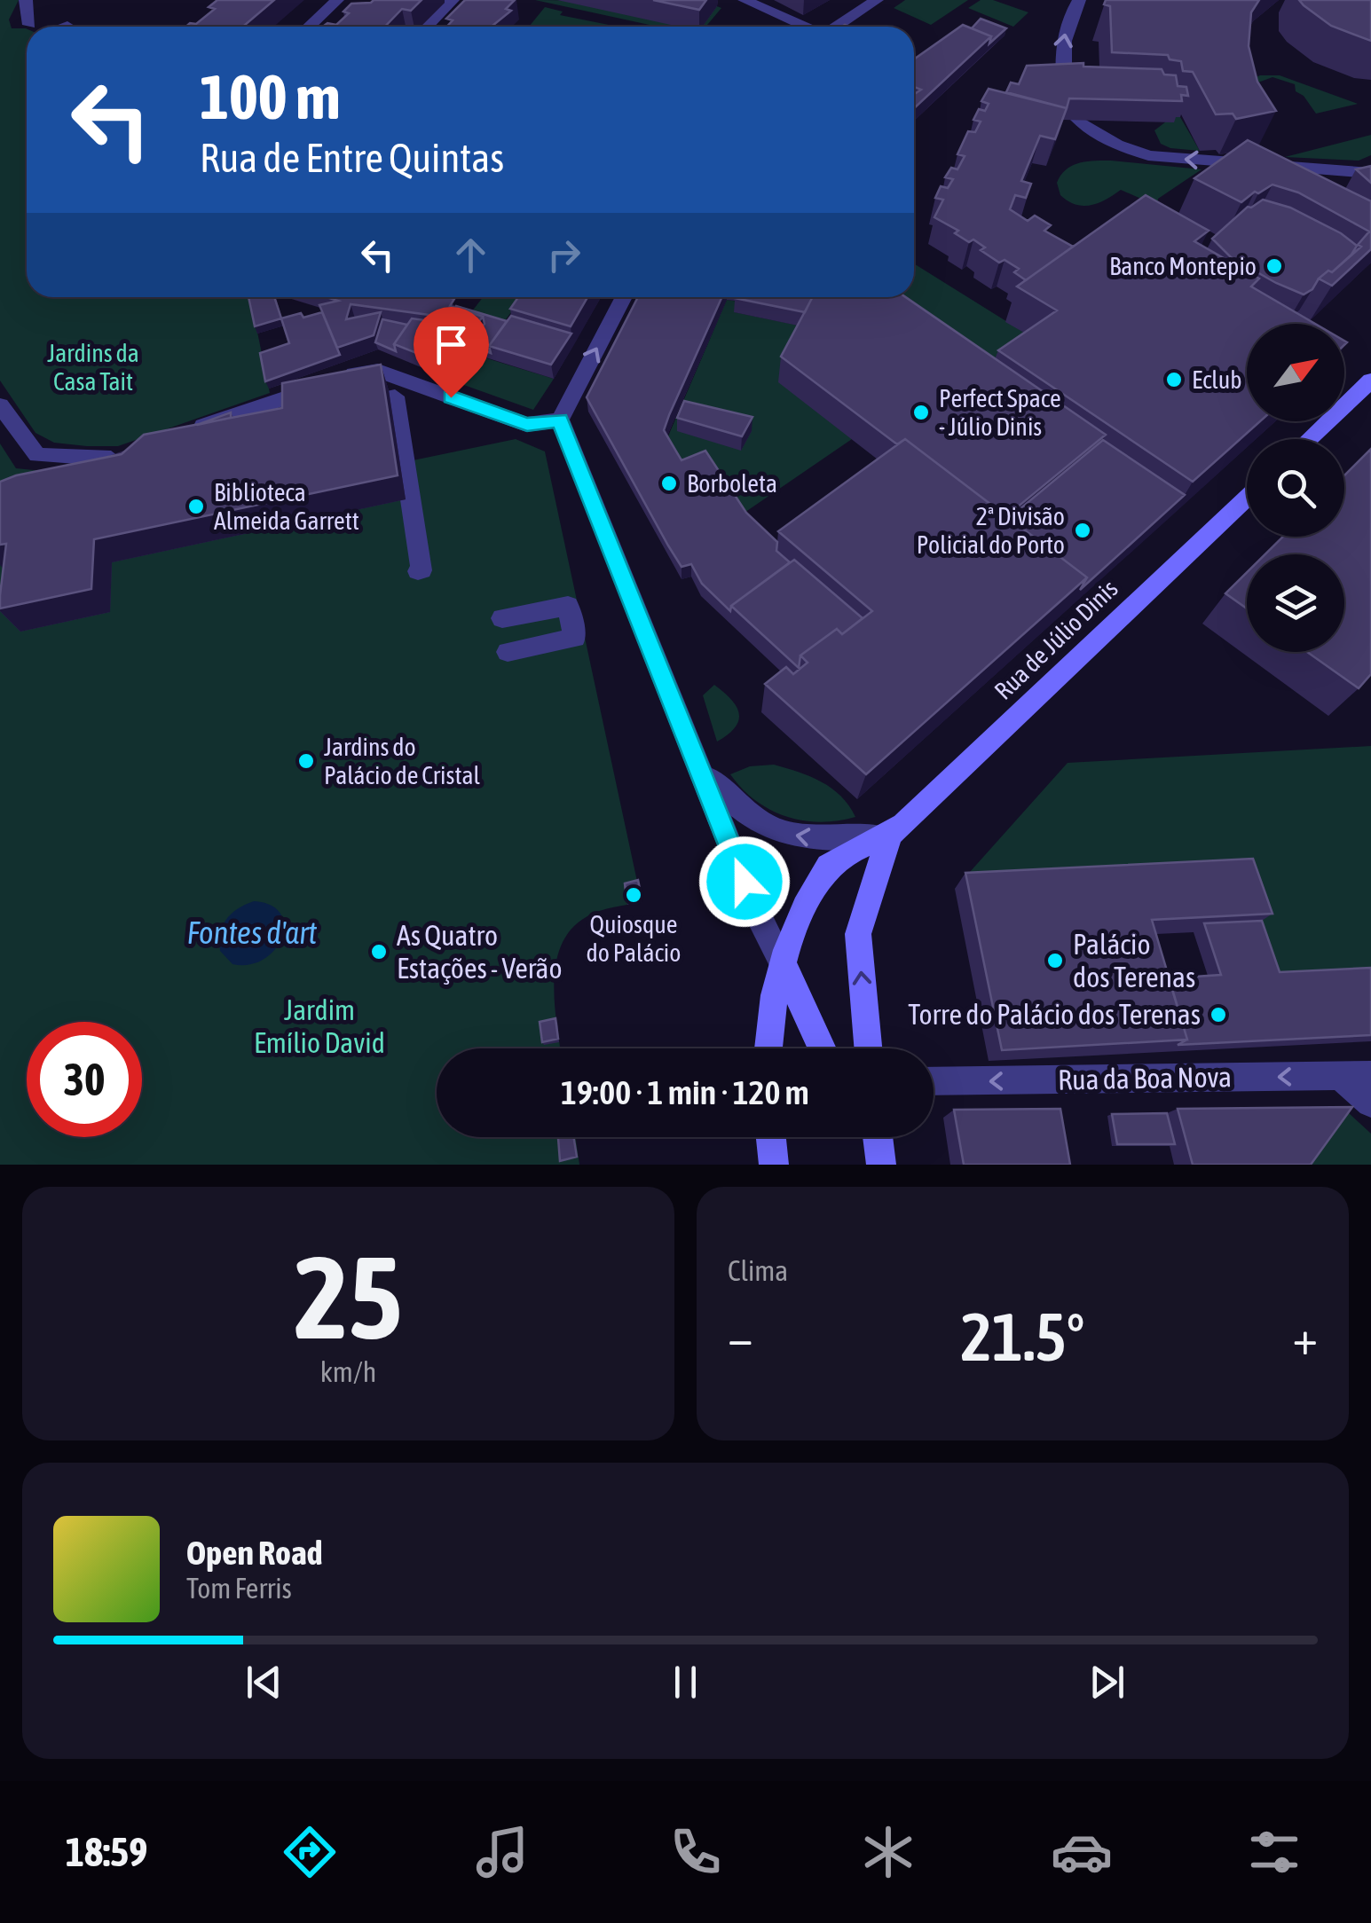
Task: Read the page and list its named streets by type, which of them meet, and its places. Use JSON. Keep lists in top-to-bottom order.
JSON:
{
  "streets": {
    "main road": ["Rua de Júlio Dinis"],
    "street": ["Rua da Boa Nova"]
  },
  "one_way": ["Rua da Boa Nova"],
  "water": ["Fontes d'art"],
  "parks": ["Jardins da Casa Tait", "Jardim Emílio David"],
  "places": [
    "Banco Montepio",
    "Eclub",
    "Perfect Space - Júlio Dinis",
    "Borboleta",
    "Biblioteca Almeida Garrett",
    "2ª Divisão Policial do Porto",
    "Jardins do Palácio de Cristal",
    "Quiosque do Palácio",
    "As Quatro Estações - Verão",
    "Palácio dos Terenas",
    "Torre do Palácio dos Terenas"
  ],
  "north": "top right",
  "page": {
    "turn": ["100 m", "Rua de Entre Quintas"],
    "limit": "30",
    "trip": "19:00 · 1 min · 120 m",
    "tile": [
      ["25", "km/h"],
      "Clima"
    ],
    "heat": ["−", "21.5°", "+"],
    "song": ["Open Road", "Tom Ferris"],
    "tabs": "18:59"
  }
}
